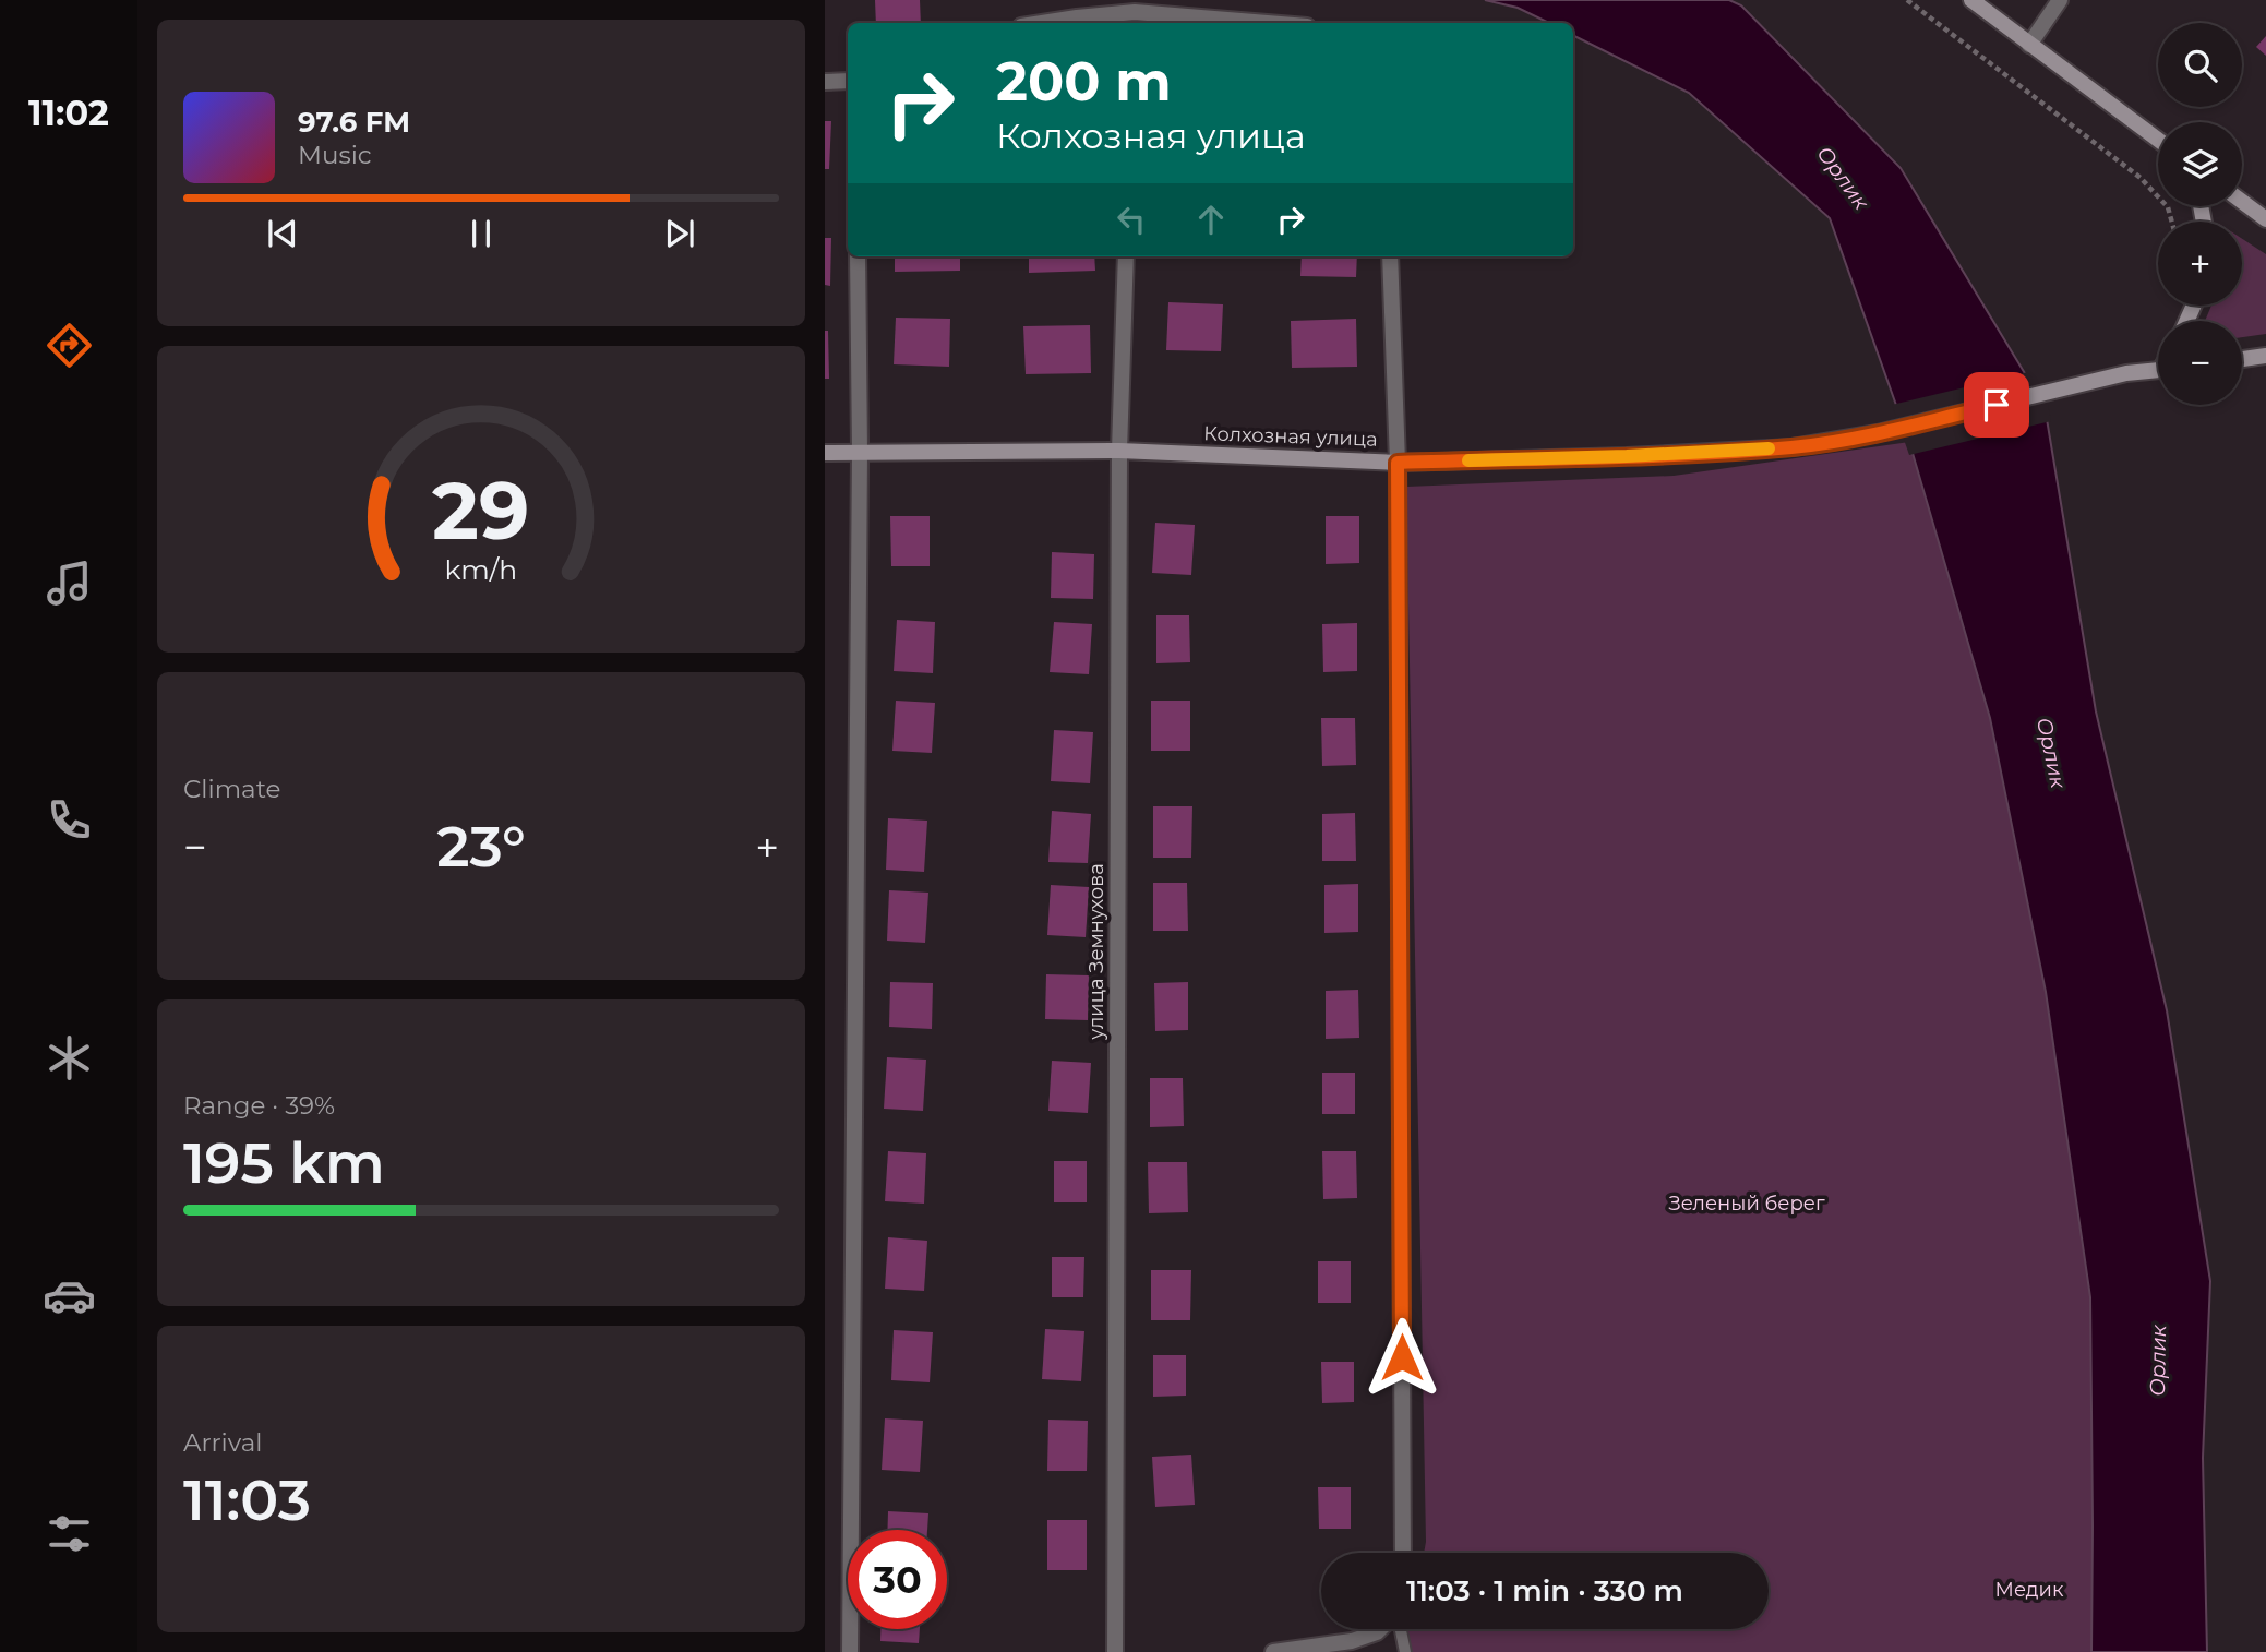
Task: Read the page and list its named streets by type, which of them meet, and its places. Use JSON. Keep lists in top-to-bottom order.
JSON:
{
  "streets": {
    "main road": ["Колхозная улица"],
    "street": ["улица Земнухова"]
  },
  "crossings": [
    ["Колхозная улица", "улица Земнухова"]
  ],
  "water": ["Орлик"],
  "parks": ["Зеленый берег", "Медик"],
  "page": {
    "tabs": "11:02",
    "map_buttons": ["+", "−"],
    "turn": ["200 m", "Колхозная улица"],
    "song": ["97.6 FM", "Music"],
    "tile": [
      "Climate",
      ["Range · 39%", "195 km"],
      ["Arrival", "11:03"]
    ],
    "heat": ["−", "23°", "+"],
    "limit": "30",
    "trip": "11:03 · 1 min · 330 m",
    "gauge": ["29", "km/h"]
  }
}
